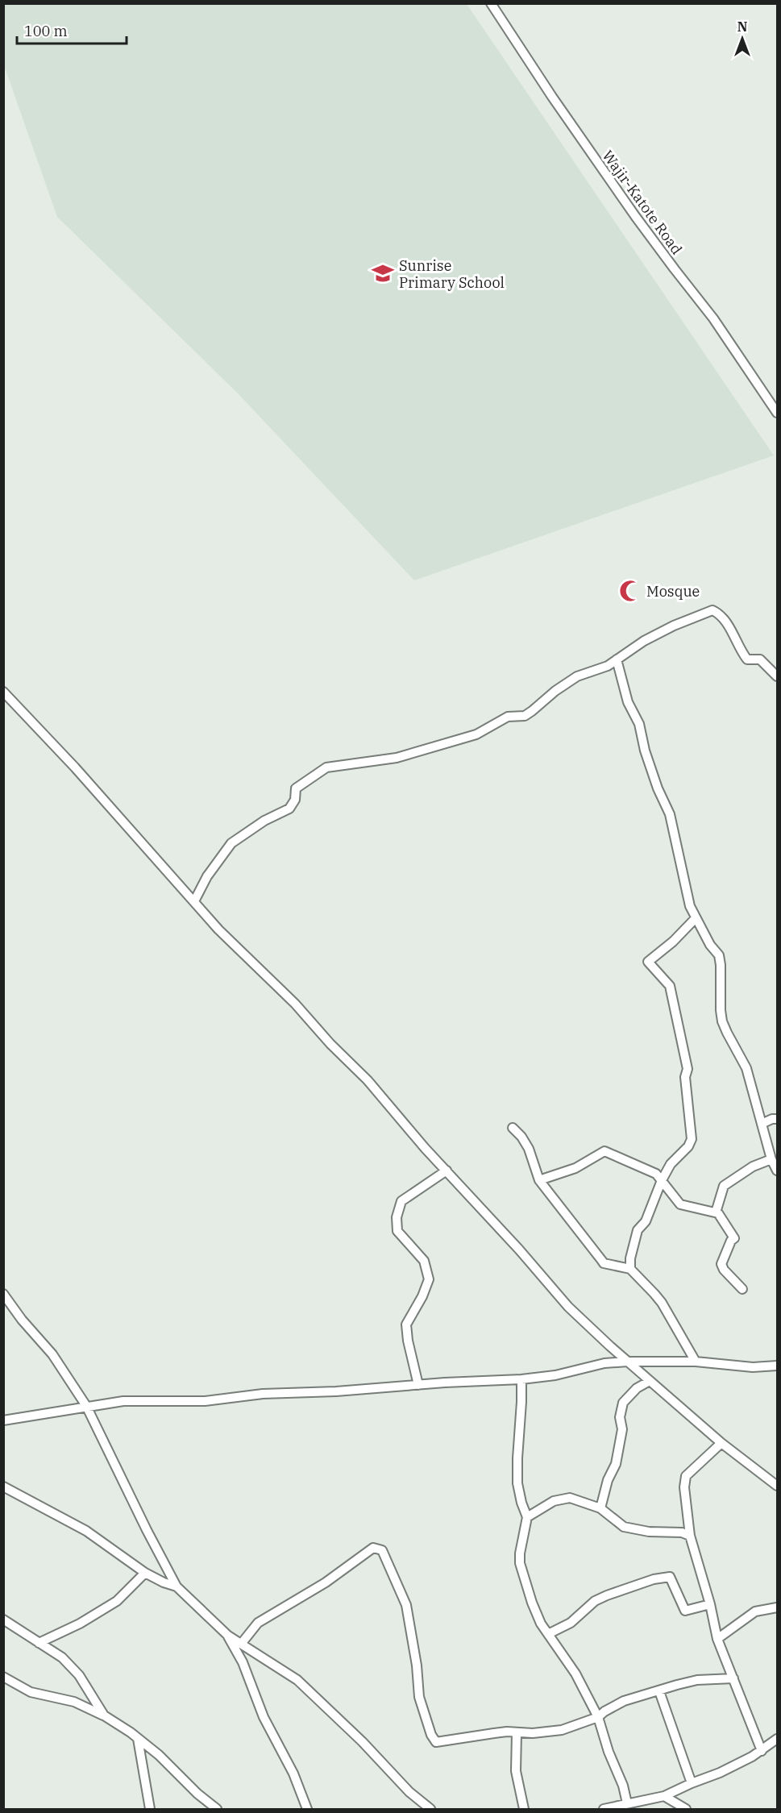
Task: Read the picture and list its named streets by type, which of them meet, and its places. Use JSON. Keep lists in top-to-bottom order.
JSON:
{
  "streets": {
    "street": ["Wajir-Katote Road"]
  },
  "places": {
    "school or university": ["Sunrise Primary School"],
    "mosque": ["Mosque"]
  },
  "scale_bar": "100 m",
  "north": "top"
}
